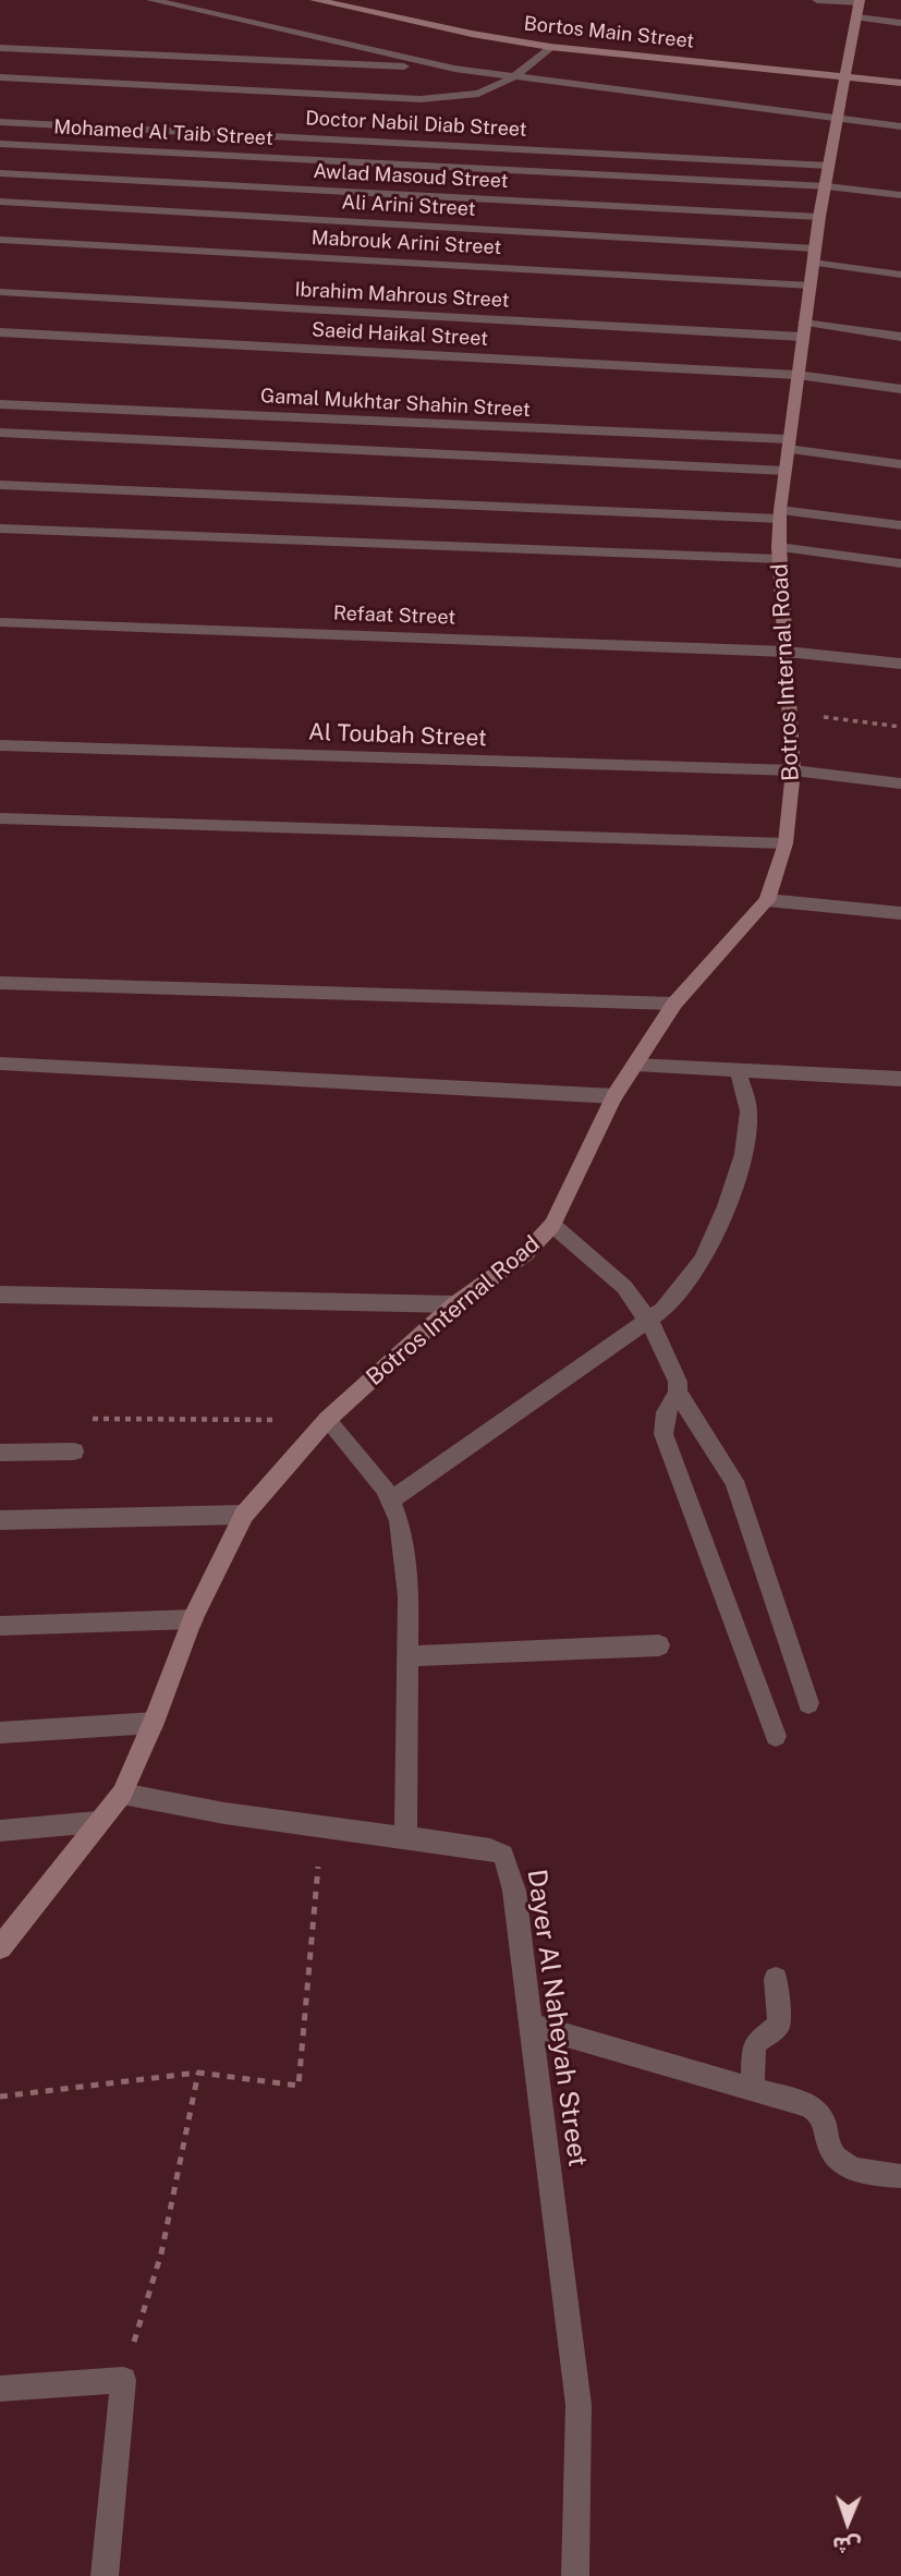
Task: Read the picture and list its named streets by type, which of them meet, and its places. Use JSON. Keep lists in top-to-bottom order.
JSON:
{
  "streets": {
    "street": [
      "Bortos Main Street",
      "Doctor Nabil Diab Street",
      "Mohamed Al Taib Street",
      "Awlad Masoud Street",
      "Ali Arini Street",
      "Mabrouk Arini Street",
      "Ibrahim Mahrous Street",
      "Saeid Haikal Street",
      "Gamal Mukhtar Shahin Street",
      "Refaat Street",
      "Botros Internal Road",
      "Al Toubah Street",
      "Dayer Al Naheyah Street"
    ]
  },
  "crossings": [
    ["Bortos Main Street", "Botros Internal Road"],
    ["Doctor Nabil Diab Street", "Botros Internal Road"],
    ["Mohamed Al Taib Street", "Botros Internal Road"],
    ["Awlad Masoud Street", "Botros Internal Road"],
    ["Ali Arini Street", "Botros Internal Road"],
    ["Mabrouk Arini Street", "Botros Internal Road"],
    ["Ibrahim Mahrous Street", "Botros Internal Road"],
    ["Saeid Haikal Street", "Botros Internal Road"],
    ["Gamal Mukhtar Shahin Street", "Botros Internal Road"],
    ["Refaat Street", "Botros Internal Road"],
    ["Botros Internal Road", "Al Toubah Street"],
    ["Botros Internal Road", "Dayer Al Naheyah Street"]
  ],
  "north": "bottom"
}
